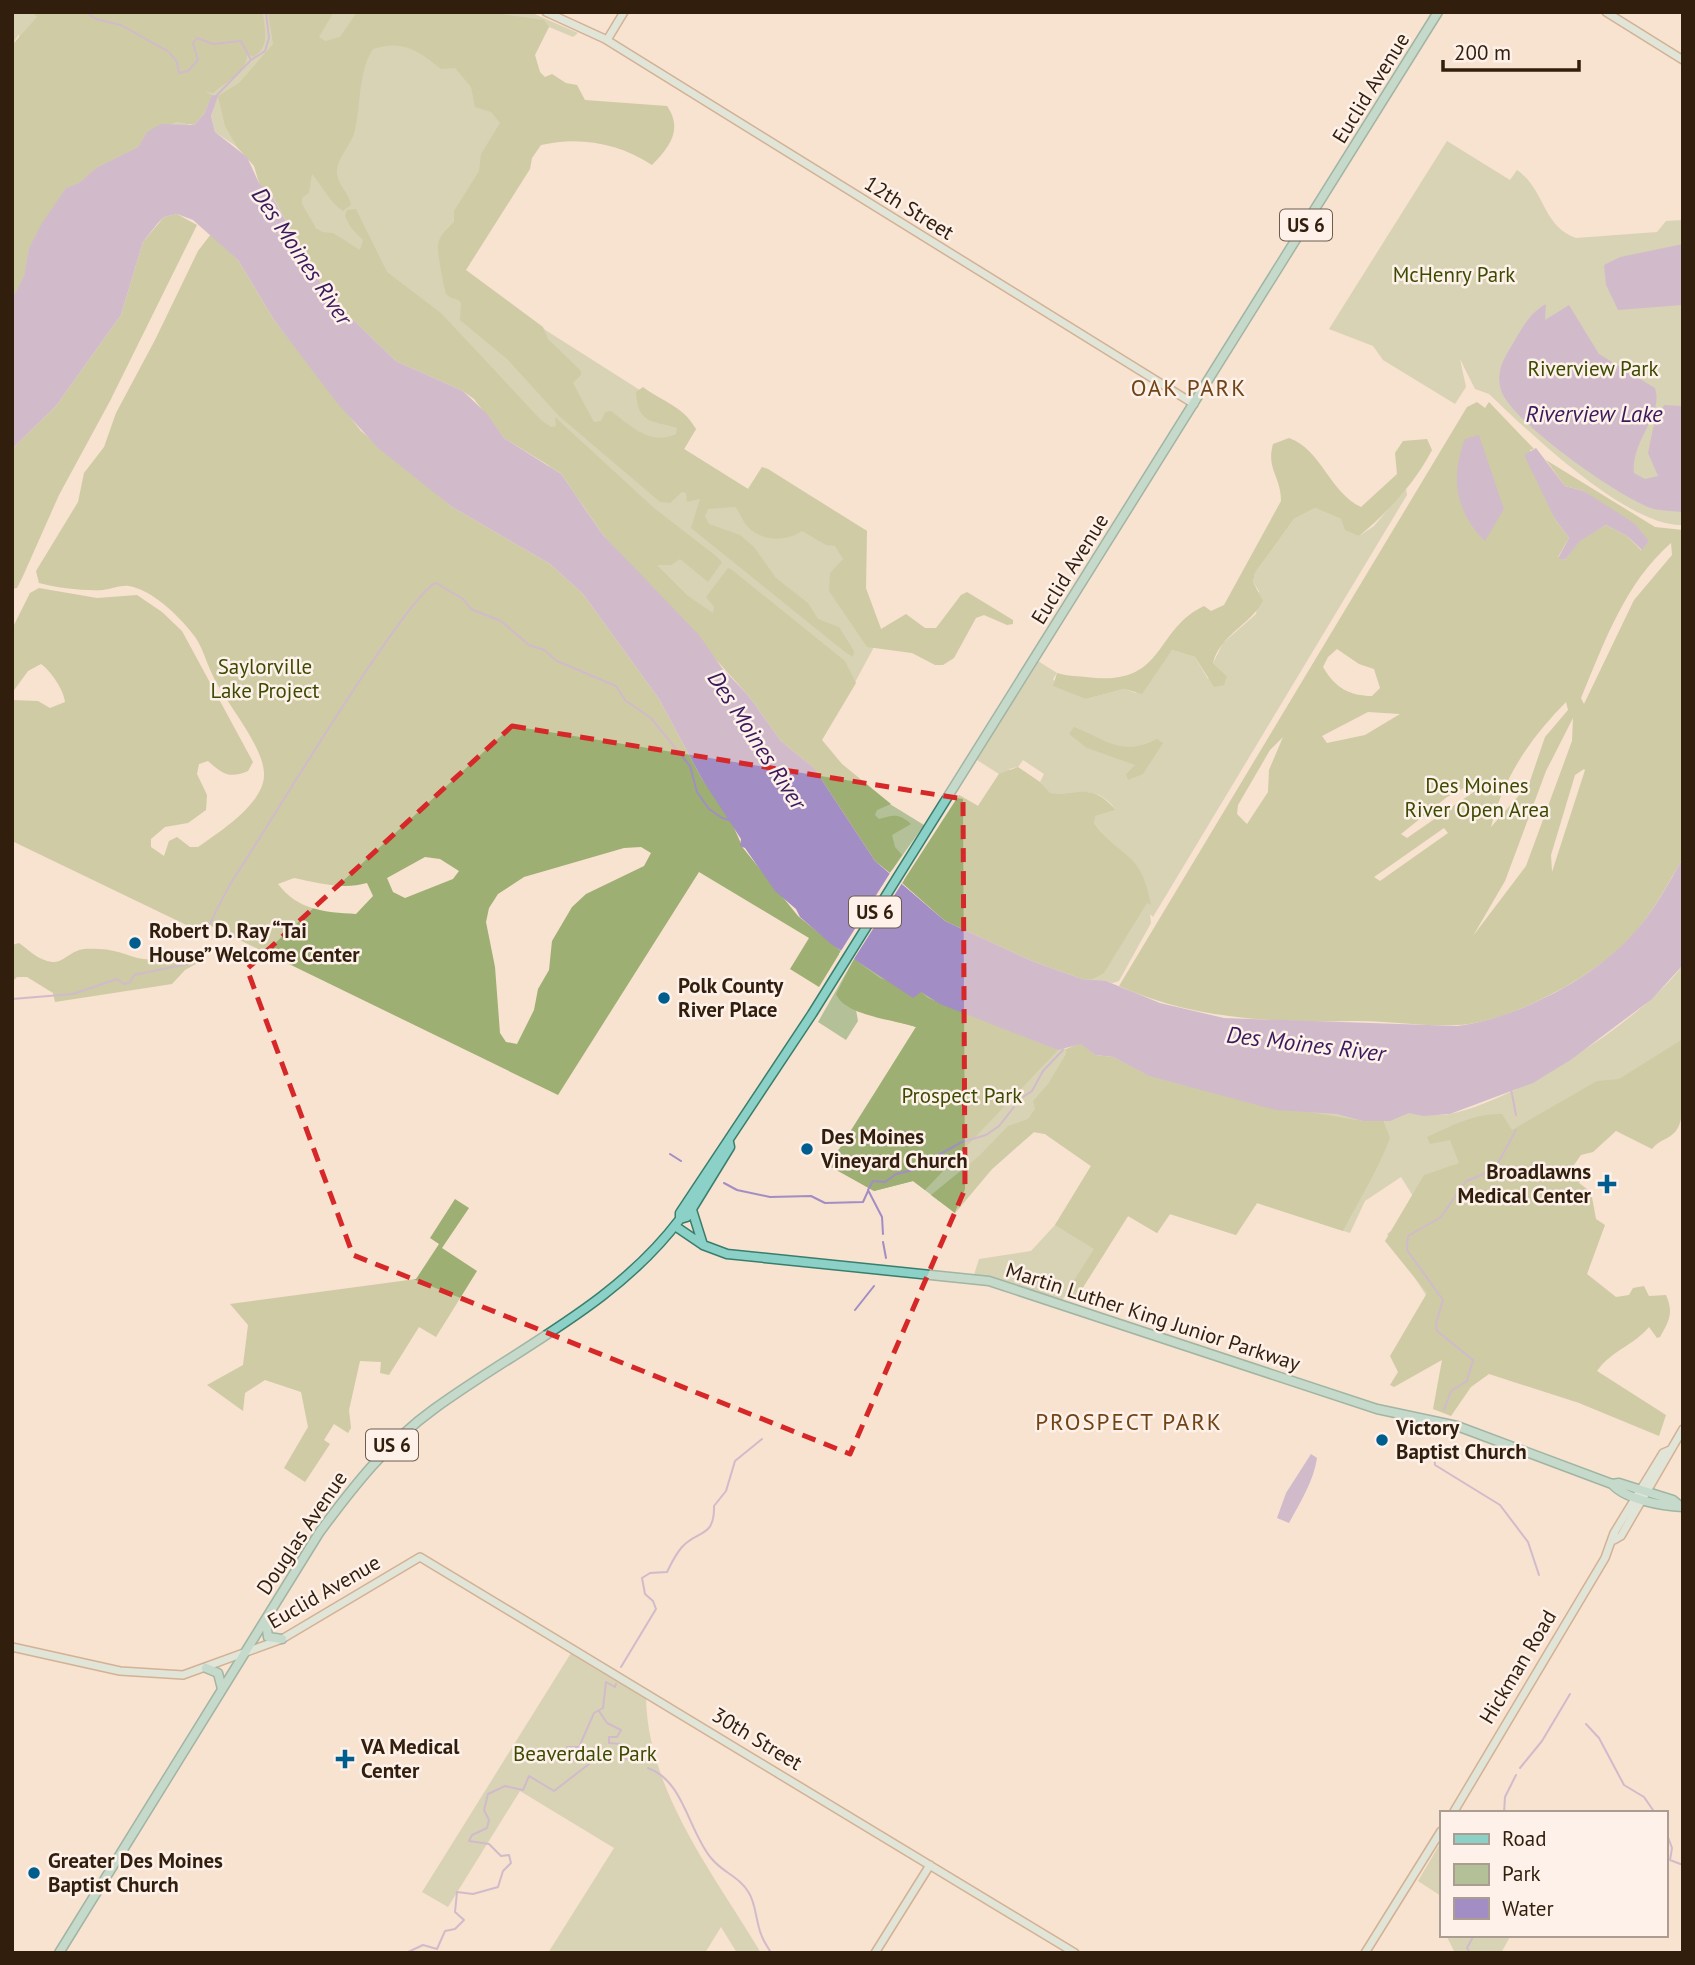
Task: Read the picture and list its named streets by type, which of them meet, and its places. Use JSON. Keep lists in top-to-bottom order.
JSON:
{
  "streets": {
    "main road": [
      "Euclid Avenue",
      "12th Street",
      "US 6",
      "Martin Luther King Junior Parkway",
      "Douglas Avenue",
      "Hickman Road",
      "30th Street"
    ]
  },
  "crossings": [
    ["Euclid Avenue", "12th Street"],
    ["Euclid Avenue", "Martin Luther King Junior Parkway"],
    ["Euclid Avenue", "Douglas Avenue"],
    ["Euclid Avenue", "30th Street"],
    ["Martin Luther King Junior Parkway", "Douglas Avenue"],
    ["Martin Luther King Junior Parkway", "Hickman Road"]
  ],
  "districts": ["OAK PARK", "PROSPECT PARK"],
  "water": ["Des Moines River", "Riverview Lake"],
  "parks": [
    "McHenry Park",
    "Riverview Park",
    "Saylorville Lake Project",
    "Des Moines River Open Area",
    "Prospect Park",
    "Beaverdale Park"
  ],
  "places": {
    "other": [
      "Robert D. Ray “Tai House” Welcome Center",
      "Polk County River Place",
      "Des Moines Vineyard Church",
      "Victory Baptist Church",
      "Greater Des Moines Baptist Church"
    ],
    "health": ["Broadlawns Medical Center", "VA Medical Center"]
  },
  "legend": ["Road", "Park", "Water"],
  "scale_bar": "200 m"
}
